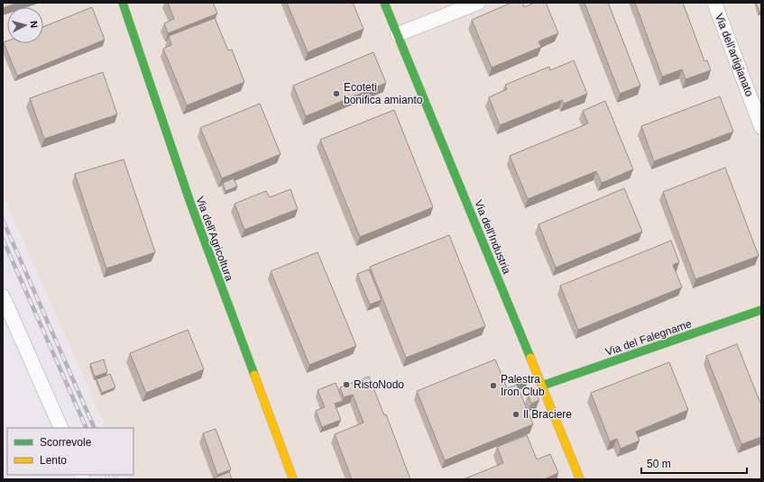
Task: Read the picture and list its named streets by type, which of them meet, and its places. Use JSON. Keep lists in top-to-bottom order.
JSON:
{
  "streets": {
    "street": [
      "Via dell'artigianato",
      "Via dell'Industria",
      "Via dell'Agricoltura",
      "Via del Falegname"
    ]
  },
  "crossings": [
    ["Via dell'Industria", "Via del Falegname"]
  ],
  "places": [
    "Ecoteti bonifica amianto",
    "RistoNodo",
    "Palestra Iron Club",
    "Il Braciere"
  ],
  "legend": ["Scorrevole", "Lento"],
  "scale_bar": "50 m",
  "north": "right"
}
